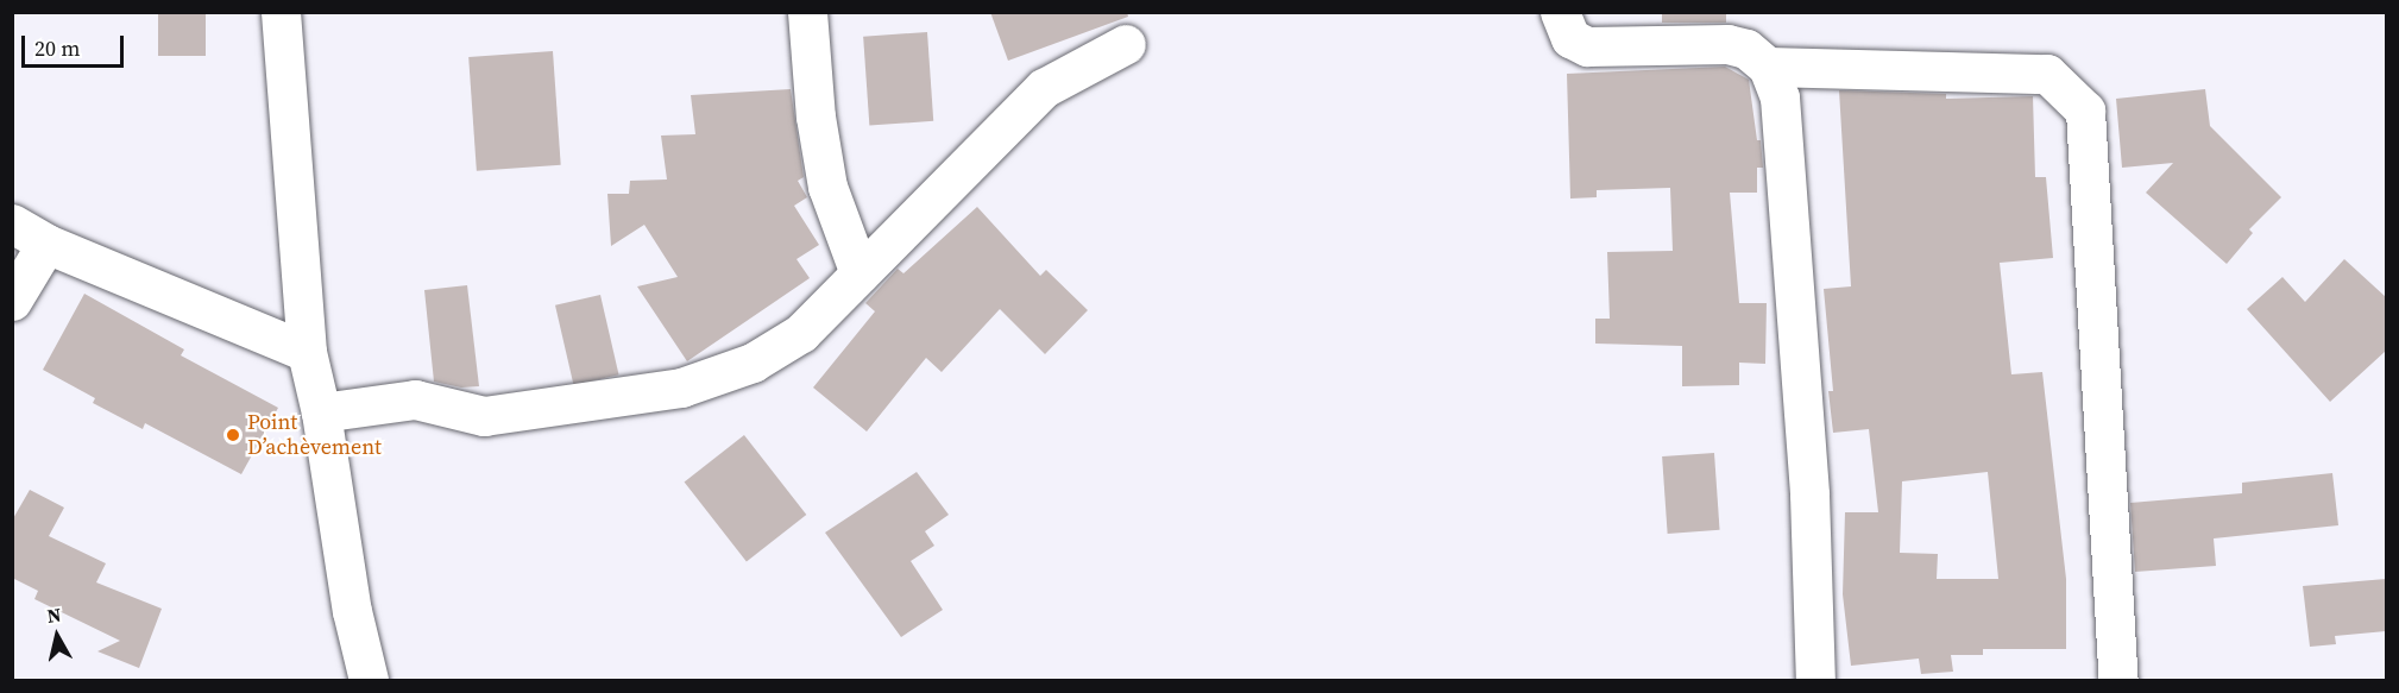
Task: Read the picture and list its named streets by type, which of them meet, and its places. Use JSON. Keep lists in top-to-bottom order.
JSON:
{
  "places": ["Point D’achèvement"],
  "scale_bar": "20 m",
  "north": "top"
}
